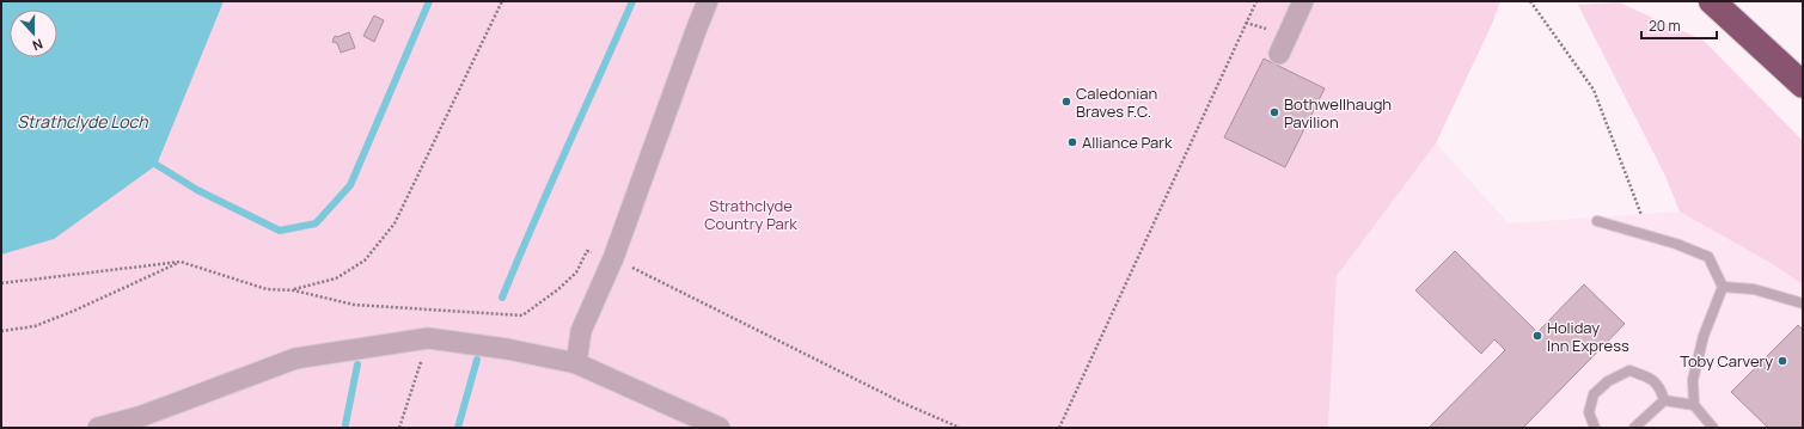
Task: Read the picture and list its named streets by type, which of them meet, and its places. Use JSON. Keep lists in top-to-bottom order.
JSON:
{
  "water": ["Strathclyde Loch"],
  "parks": ["Strathclyde Country Park"],
  "places": [
    "Caledonian Braves F.C.",
    "Bothwellhaugh Pavilion",
    "Alliance Park",
    "Holiday Inn Express",
    "Toby Carvery"
  ],
  "scale_bar": "20 m",
  "north": "bottom"
}
